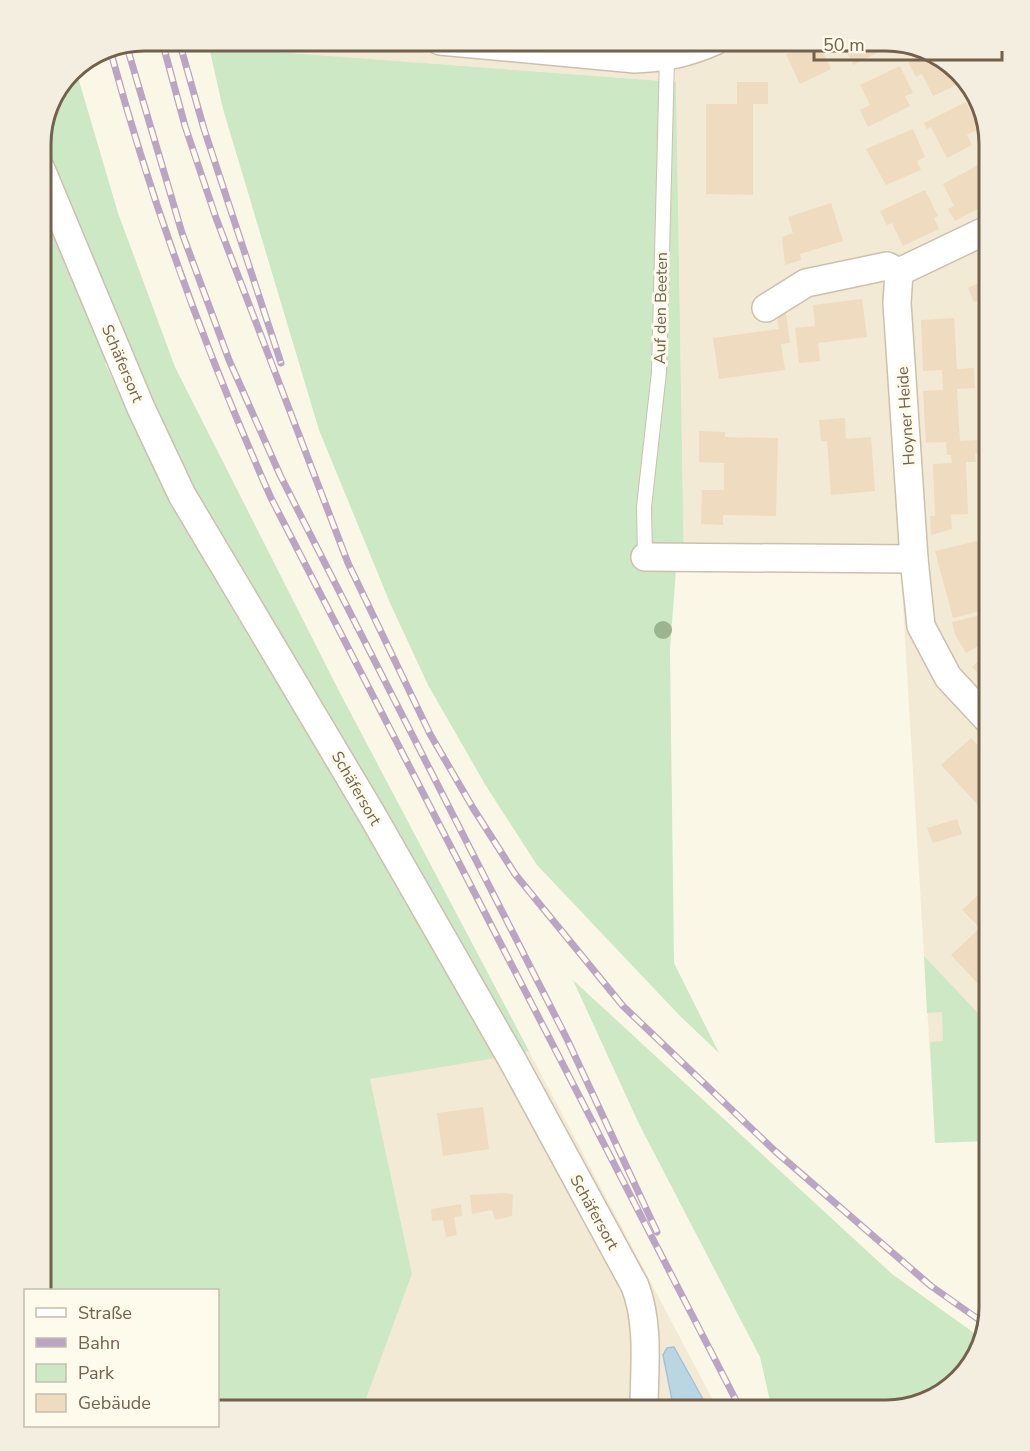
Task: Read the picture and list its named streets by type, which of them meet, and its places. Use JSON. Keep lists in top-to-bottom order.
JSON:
{
  "streets": {
    "street": ["Schäfersort", "Hoyner Heide"],
    "lane": ["Auf den Beeten"]
  },
  "legend": [
    "Straße",
    "Bahn",
    "Park",
    "Gebäude"
  ],
  "scale_bar": "50 m"
}
